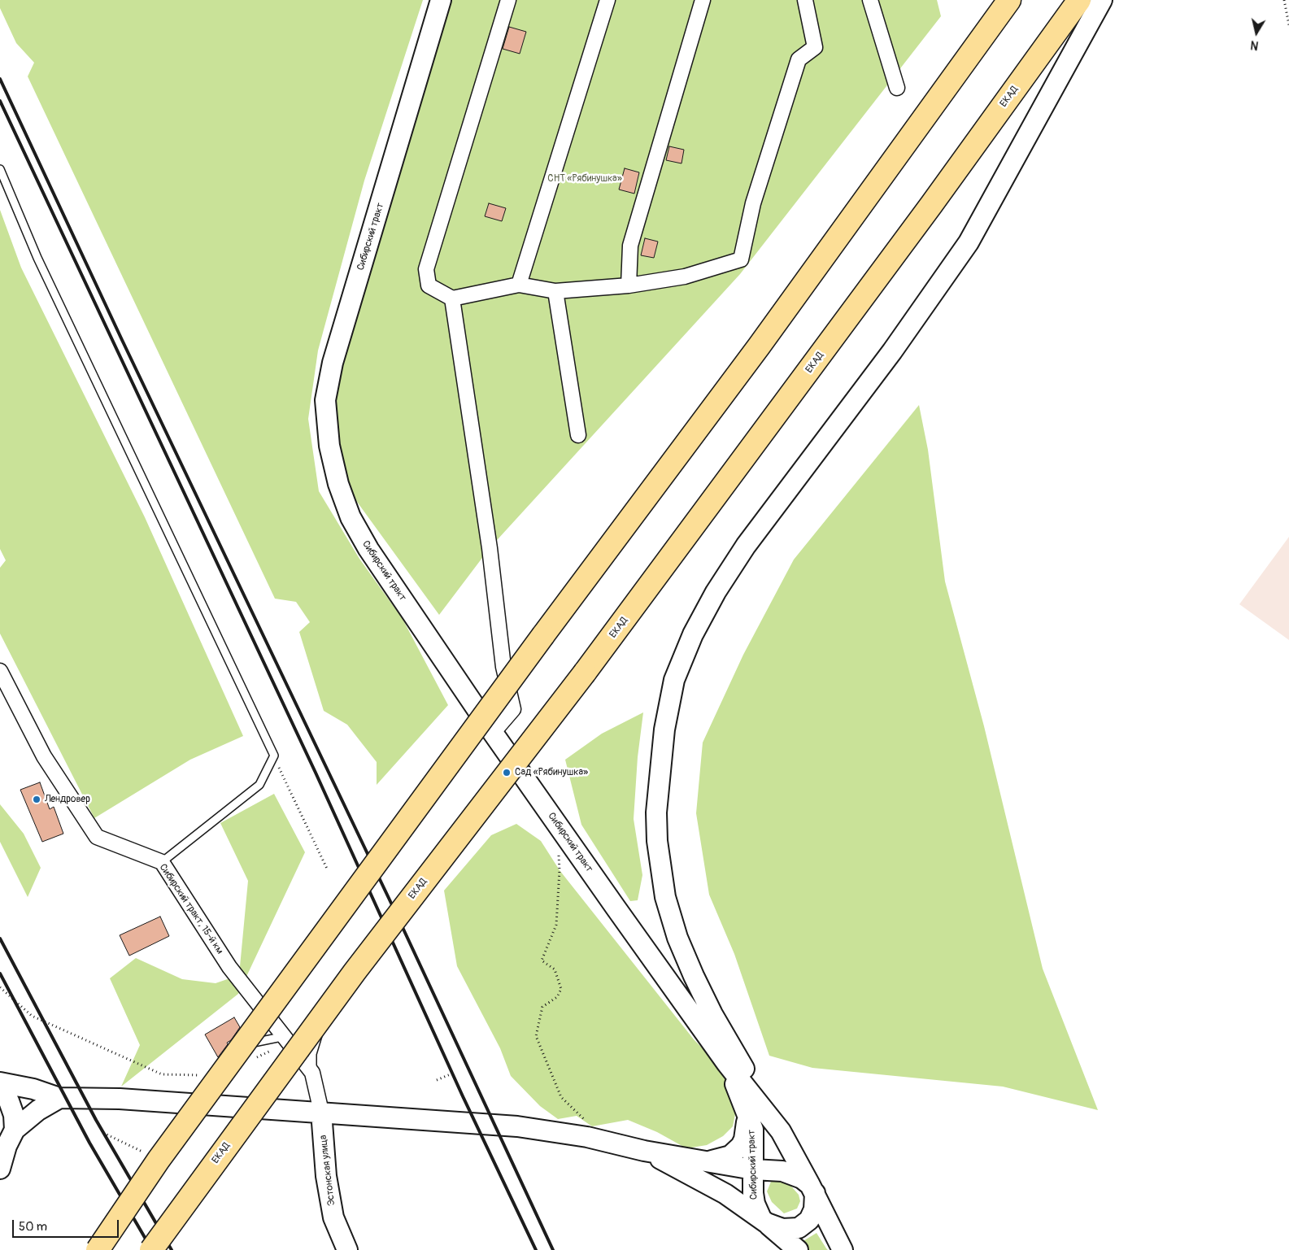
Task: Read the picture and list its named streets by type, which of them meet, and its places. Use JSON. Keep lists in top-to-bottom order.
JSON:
{
  "streets": {
    "highway": ["ЕКАД"],
    "main road": ["Сибирский тракт", "Эстонская улица"],
    "street": ["Сибирский тракт, 15-й км"]
  },
  "crossings": [
    ["Сибирский тракт, 15-й км", "Эстонская улица"]
  ],
  "parks": ["СНТ «Рябинушка»"],
  "places": ["Сад «Рябинушка»", "Лендровер"],
  "scale_bar": "50 m",
  "north": "bottom"
}
